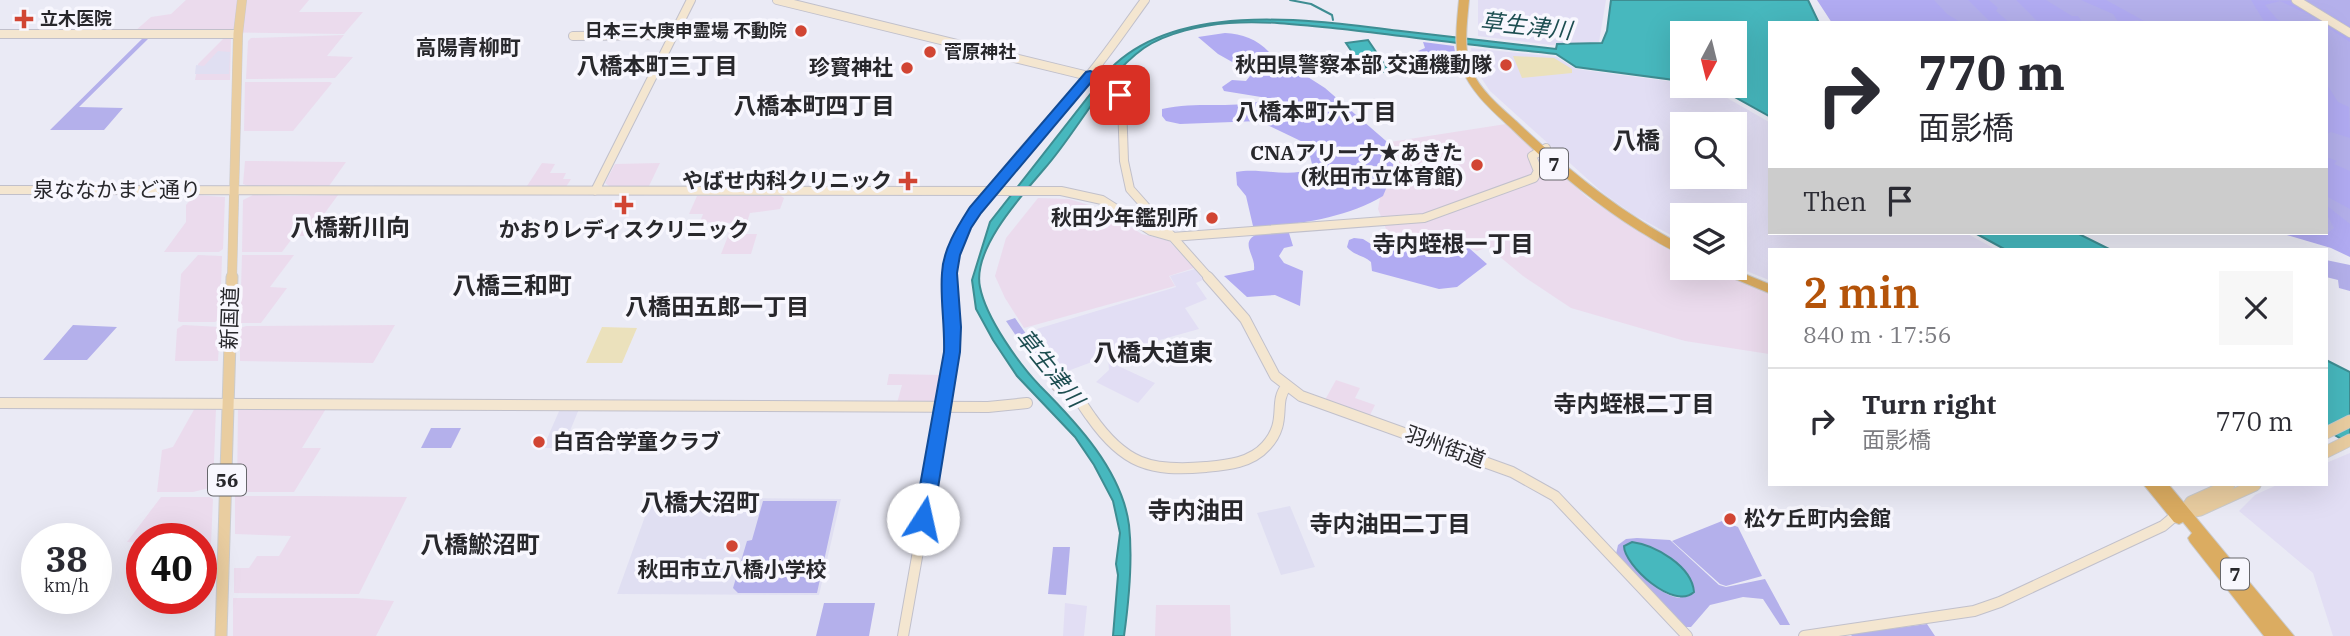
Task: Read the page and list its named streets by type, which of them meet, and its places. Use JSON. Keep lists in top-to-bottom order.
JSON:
{
  "streets": {
    "highway": ["7"],
    "main road": ["新国道", "56"],
    "street": ["泉ななかまど通り", "羽州街道"]
  },
  "crossings": [
    ["泉ななかまど通り", "新国道"],
    ["泉ななかまど通り", "羽州街道"]
  ],
  "districts": [
    "高陽青柳町",
    "八橋本町三丁目",
    "八橋本町四丁目",
    "八橋本町六丁目",
    "八橋",
    "八橋新川向",
    "寺内蛭根一丁目",
    "八橋三和町",
    "八橋田五郎一丁目",
    "八橋大道東",
    "寺内蛭根二丁目",
    "八橋大沼町",
    "寺内油田",
    "寺内油田二丁目",
    "八橋鯲沼町"
  ],
  "water": ["草生津川"],
  "places": {
    "health": ["立木医院", "やばせ内科クリニック", "かおりレディスクリニック"],
    "other": [
      "日本三大庚申霊場 不動院",
      "菅原神社",
      "秋田県警察本部 交通機動隊",
      "珍寳神社",
      "CNAアリーナ★あきた (秋田市立体育館)",
      "秋田少年鑑別所",
      "白百合学童クラブ",
      "松ケ丘町内会館",
      "秋田市立八橋小学校"
    ]
  },
  "north": "bottom",
  "page": {
    "turn": ["770 m", "面影橋"],
    "then": "Then",
    "heading": ["2 min", "840 m · 17:56"],
    "list": [
      {
        "name": "Turn right",
        "note": "面影橋",
        "value": "770 m"
      }
    ],
    "speed": "38 km/h",
    "limit": "40"
  }
}
